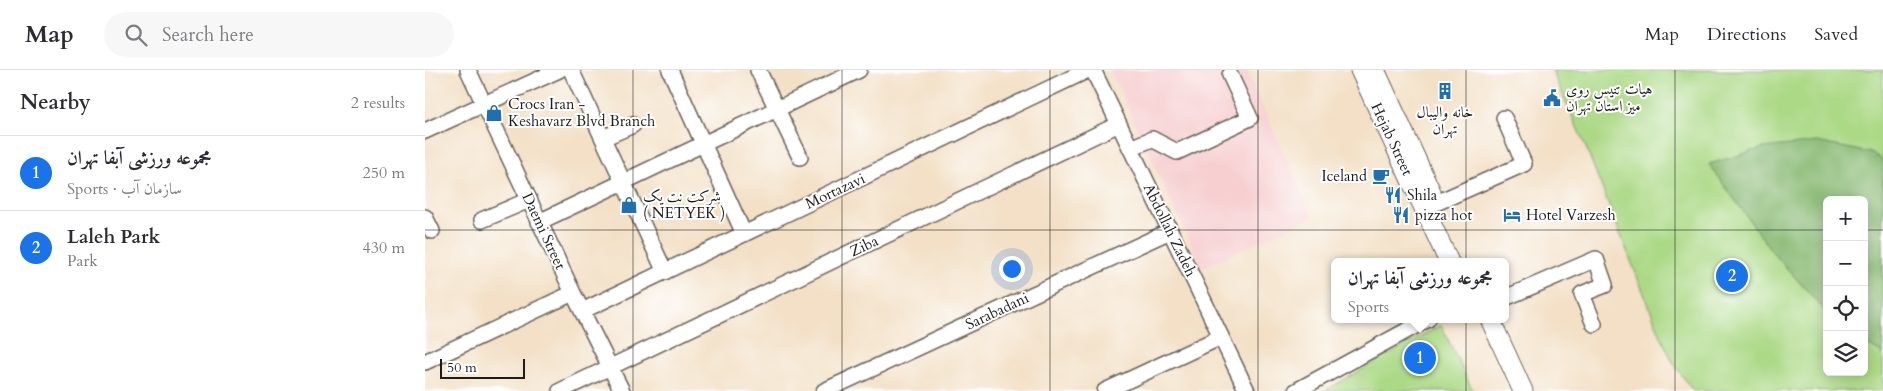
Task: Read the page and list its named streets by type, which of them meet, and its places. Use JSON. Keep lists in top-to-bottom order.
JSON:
{
  "streets": {
    "main road": ["Hejab Street"],
    "street": [
      "Mortazavi",
      "Abdollah Zadeh",
      "Daemi Street",
      "Ziba",
      "Sarabadani"
    ]
  },
  "crossings": [
    ["Mortazavi", "Daemi Street"],
    ["Abdollah Zadeh", "Ziba"],
    ["Abdollah Zadeh", "Sarabadani"],
    ["Daemi Street", "Ziba"]
  ],
  "places": {
    "building": ["خانه والیبال تهران"],
    "public building": ["هیات تنیس روی میز استان تهران"],
    "shop": ["Crocs Iran - Keshavarz Blvd Branch", "شرکت نت یک ( NETYEK )"],
    "cafe": ["Iceland"],
    "restaurant": ["Shila", "pizza hot"],
    "hotel": ["Hotel Varzesh"]
  },
  "scale_bar": "50 m",
  "page": {
    "header": "Map",
    "search": "Search here",
    "nav": ["Map", "Directions", "Saved"],
    "heading": ["Nearby", "2 results"],
    "list": [
      {
        "mark": "1",
        "name": "مجموعه ورزشی آبفا تهران",
        "note": "Sports · سازمان آب",
        "value": "250 m"
      },
      {
        "mark": "2",
        "name": "Laleh Park",
        "note": "Park",
        "value": "430 m"
      }
    ],
    "map_buttons": ["+", "−"],
    "popup": ["مجموعه ورزشی آبفا تهران", "Sports"],
    "pins": ["2", "1"],
    "scale": "50 m"
  }
}
